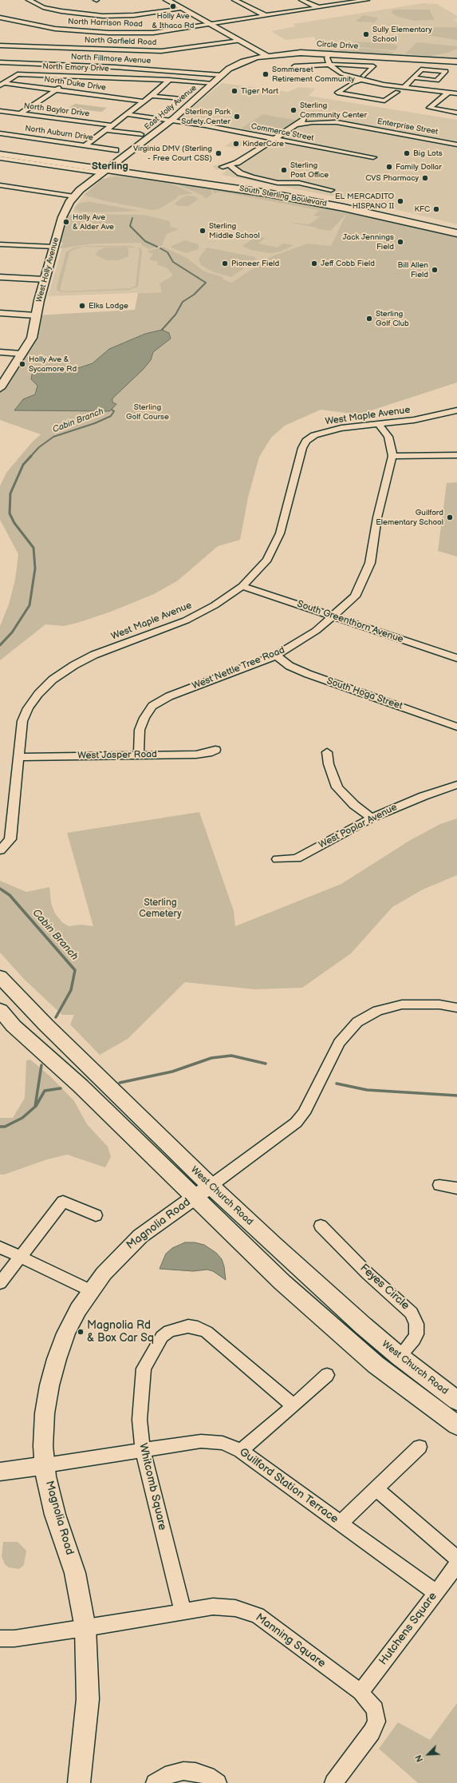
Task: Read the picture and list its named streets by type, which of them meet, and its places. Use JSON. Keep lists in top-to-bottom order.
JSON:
{
  "streets": {
    "main road": ["South Sterling Boulevard", "West Church Road"],
    "street": [
      "North Harrison Road",
      "North Garfield Road",
      "Circle Drive",
      "North Fillmore Avenue",
      "North Emory Drive",
      "North Duke Drive",
      "East Holly Avenue",
      "North Baylor Drive",
      "Enterprise Street",
      "Commerce Street",
      "North Auburn Drive",
      "West Holly Avenue",
      "West Maple Avenue",
      "South Greenthorn Avenue",
      "West Nettle Tree Road",
      "South Hoga Street",
      "West Jasper Road",
      "West Poplar Avenue",
      "Magnolia Road",
      "Feyes Circle",
      "Guilford Station Terrace",
      "Whitcomb Square",
      "Hutchens Square",
      "Manning Square"
    ]
  },
  "crossings": [
    ["Circle Drive", "North Fillmore Avenue"],
    ["Circle Drive", "East Holly Avenue"],
    ["North Fillmore Avenue", "East Holly Avenue"],
    ["North Emory Drive", "East Holly Avenue"],
    ["East Holly Avenue", "Commerce Street"],
    ["East Holly Avenue", "South Sterling Boulevard"],
    ["East Holly Avenue", "West Holly Avenue"],
    ["Enterprise Street", "Commerce Street"],
    ["South Sterling Boulevard", "West Holly Avenue"],
    ["West Maple Avenue", "South Greenthorn Avenue"],
    ["West Maple Avenue", "West Nettle Tree Road"],
    ["West Maple Avenue", "West Jasper Road"],
    ["South Greenthorn Avenue", "West Nettle Tree Road"],
    ["West Nettle Tree Road", "South Hoga Street"],
    ["West Nettle Tree Road", "West Jasper Road"],
    ["West Church Road", "Magnolia Road"],
    ["West Church Road", "Feyes Circle"],
    ["Magnolia Road", "Guilford Station Terrace"],
    ["Magnolia Road", "Manning Square"],
    ["Guilford Station Terrace", "Whitcomb Square"],
    ["Guilford Station Terrace", "Hutchens Square"],
    ["Whitcomb Square", "Manning Square"],
    ["Hutchens Square", "Manning Square"]
  ],
  "districts": ["Sterling"],
  "water": ["Cabin Branch"],
  "parks": ["Sterling Golf Course", "Sterling Cemetery"],
  "places": [
    "Holly Ave & Ithaca Rd",
    "Sully Elementary School",
    "Sommerset Retirement Community",
    "Tiger Mart",
    "Sterling Community Center",
    "Sterling Park Safety Center",
    "KinderCare",
    "Virginia DMV (Sterling - Free Court CSS)",
    "Big Lots",
    "Family Dollar",
    "Sterling Post Office",
    "CVS Pharmacy",
    "EL MERCADITO HISPANO II",
    "KFC",
    "Holly Ave & Alder Ave",
    "Sterling Middle School",
    "Jack Jennings Field",
    "Pioneer Field",
    "Jeff Cobb Field",
    "Bill Allen Field",
    "Elks Lodge",
    "Sterling Golf Club",
    "Holly Ave & Sycamore Rd",
    "Guilford Elementary School",
    "Magnolia Rd & Box Car Sq"
  ],
  "north": "bottom left"
}
